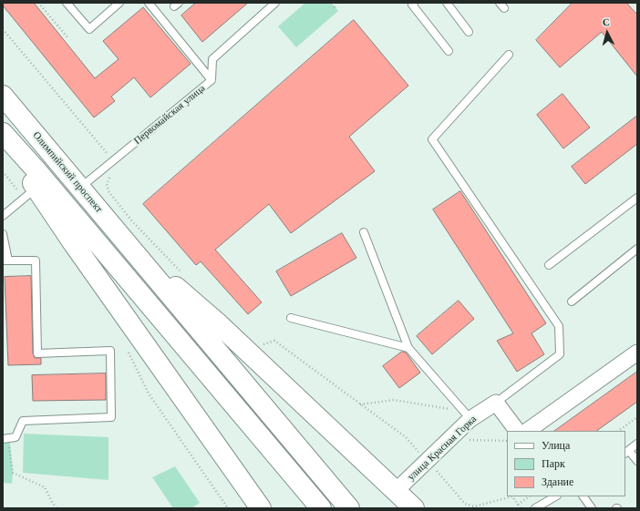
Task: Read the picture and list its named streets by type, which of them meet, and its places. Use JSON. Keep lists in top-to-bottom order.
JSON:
{
  "streets": {
    "main road": ["Олимпийский проспект"],
    "street": ["улица Красная Горка"],
    "lane": ["Первомайская улица"]
  },
  "crossings": [
    ["Первомайская улица", "Олимпийский проспект"]
  ],
  "legend": ["Улица", "Парк", "Здание"],
  "north": "top"
}
